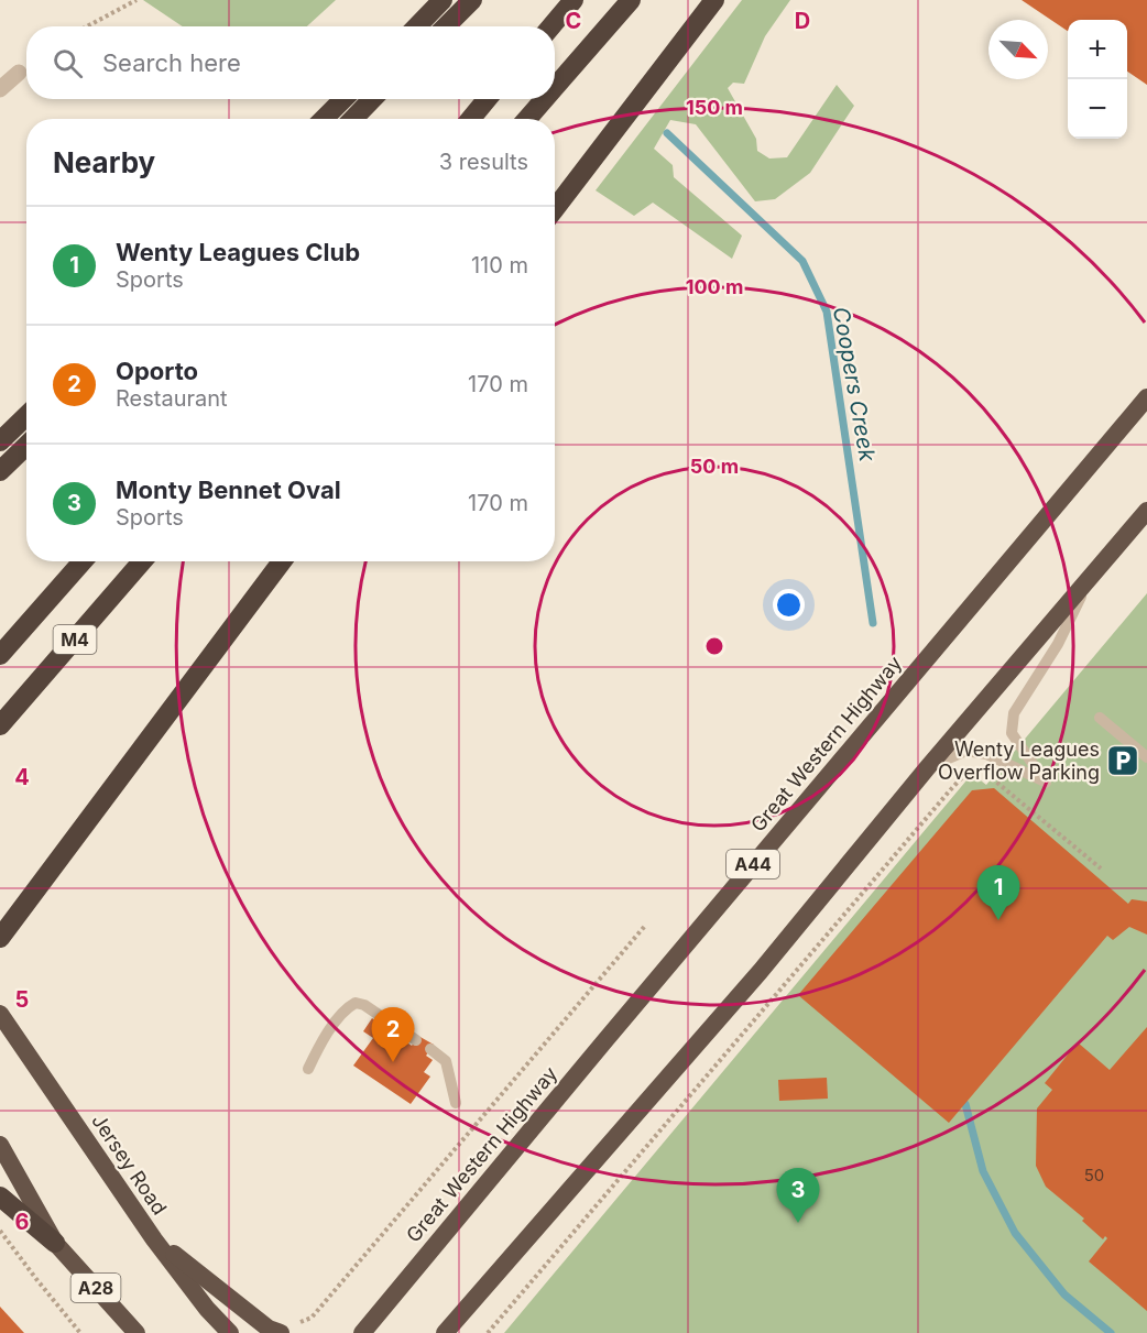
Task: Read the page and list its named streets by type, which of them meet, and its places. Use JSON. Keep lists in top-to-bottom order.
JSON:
{
  "streets": {
    "highway": [
      "M4",
      "Great Western Highway",
      "A44",
      "Jersey Road",
      "A28"
    ]
  },
  "water": ["Coopers Creek"],
  "places": {
    "parking": ["Wenty Leagues Overflow Parking"]
  },
  "house_numbers": ["50"],
  "north": "bottom right",
  "page": {
    "map_buttons": ["+", "−"],
    "search": "Search here",
    "heading": ["Nearby", "3 results"],
    "list": [
      {
        "mark": "1",
        "name": "Wenty Leagues Club",
        "note": "Sports",
        "value": "110 m"
      },
      {
        "mark": "2",
        "name": "Oporto",
        "note": "Restaurant",
        "value": "170 m"
      },
      {
        "mark": "3",
        "name": "Monty Bennet Oval",
        "note": "Sports",
        "value": "170 m"
      }
    ],
    "pins": ["1", "2", "3"]
  },
  "grid": {
    "columns": ["C", "D"],
    "rows": ["4", "5", "6"]
  },
  "rings": ["150 m", "100 m", "50 m"]
}
